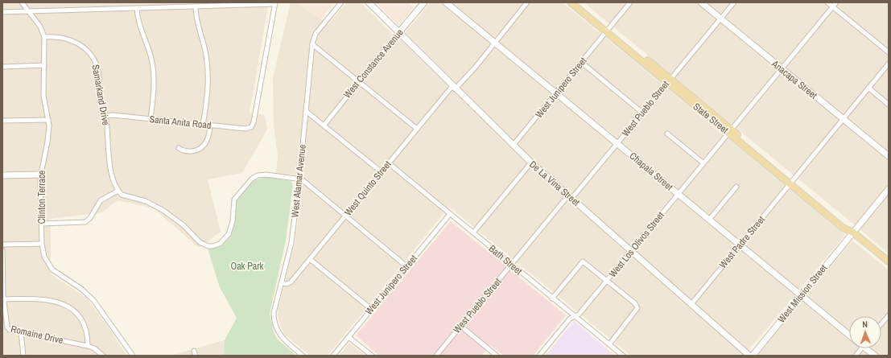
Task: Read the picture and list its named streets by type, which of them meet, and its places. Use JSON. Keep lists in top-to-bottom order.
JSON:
{
  "streets": {
    "main road": ["State Street"],
    "street": [
      "West Constance Avenue",
      "Anacapa Street",
      "West Junipero Street",
      "Samarkand Drive",
      "West Pueblo Street",
      "Santa Anita Road",
      "Chapala Street",
      "West Alamar Avenue",
      "De La Vina Street",
      "West Quinto Street",
      "Clinton Terrace",
      "West Padre Street",
      "West Los Olivos Street",
      "Bath Street",
      "West Mission Street",
      "Romaine Drive"
    ]
  },
  "crossings": [
    ["West Constance Avenue", "De La Vina Street"],
    ["Anacapa Street", "West Pueblo Street"],
    ["Anacapa Street", "West Padre Street"],
    ["Anacapa Street", "West Los Olivos Street"],
    ["West Junipero Street", "State Street"],
    ["West Junipero Street", "Chapala Street"],
    ["West Junipero Street", "De La Vina Street"],
    ["West Junipero Street", "Bath Street"],
    ["Samarkand Drive", "Santa Anita Road"],
    ["Samarkand Drive", "Clinton Terrace"],
    ["West Pueblo Street", "State Street"],
    ["West Pueblo Street", "Chapala Street"],
    ["West Pueblo Street", "De La Vina Street"],
    ["West Pueblo Street", "Bath Street"],
    ["State Street", "West Padre Street"],
    ["State Street", "West Los Olivos Street"],
    ["State Street", "West Mission Street"],
    ["Chapala Street", "West Quinto Street"],
    ["Chapala Street", "West Padre Street"],
    ["Chapala Street", "West Los Olivos Street"],
    ["Chapala Street", "West Mission Street"],
    ["West Alamar Avenue", "West Quinto Street"],
    ["De La Vina Street", "West Quinto Street"],
    ["De La Vina Street", "West Padre Street"],
    ["De La Vina Street", "West Los Olivos Street"],
    ["West Quinto Street", "Bath Street"],
    ["West Los Olivos Street", "Bath Street"]
  ],
  "parks": ["Oak Park"],
  "north": "top"
}
